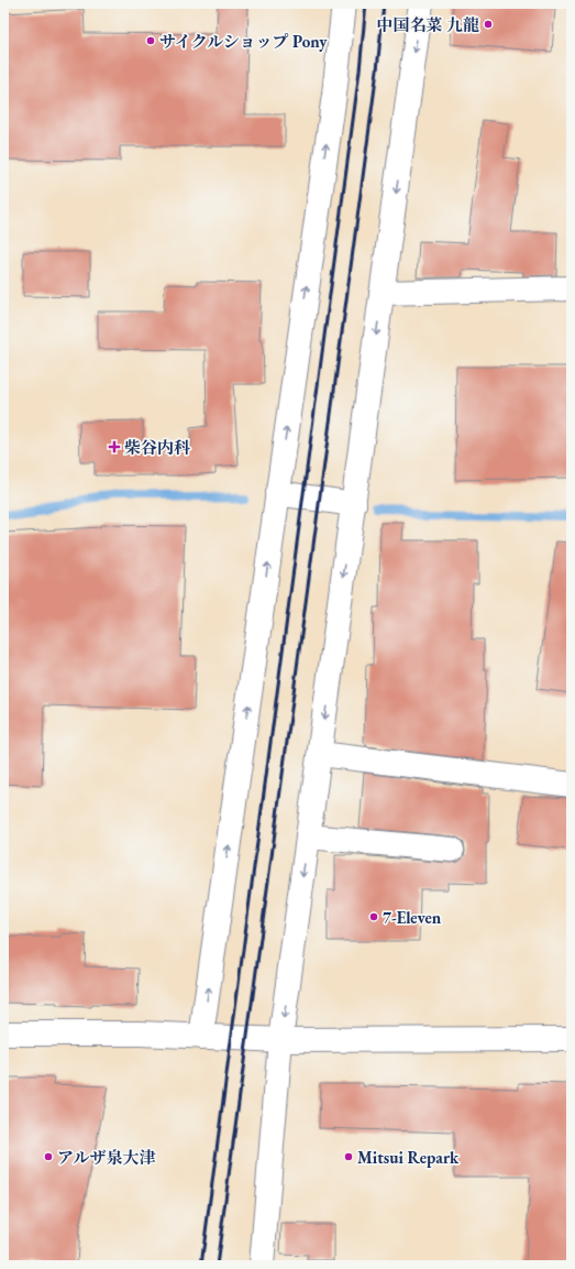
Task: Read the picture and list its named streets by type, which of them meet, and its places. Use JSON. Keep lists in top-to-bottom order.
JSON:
{
  "places": {
    "other": [
      "中国名菜 九龍",
      "サイクルショップ Pony",
      "7-Eleven",
      "アルザ泉大津",
      "Mitsui Repark"
    ],
    "health": ["柴谷内科"]
  }
}
